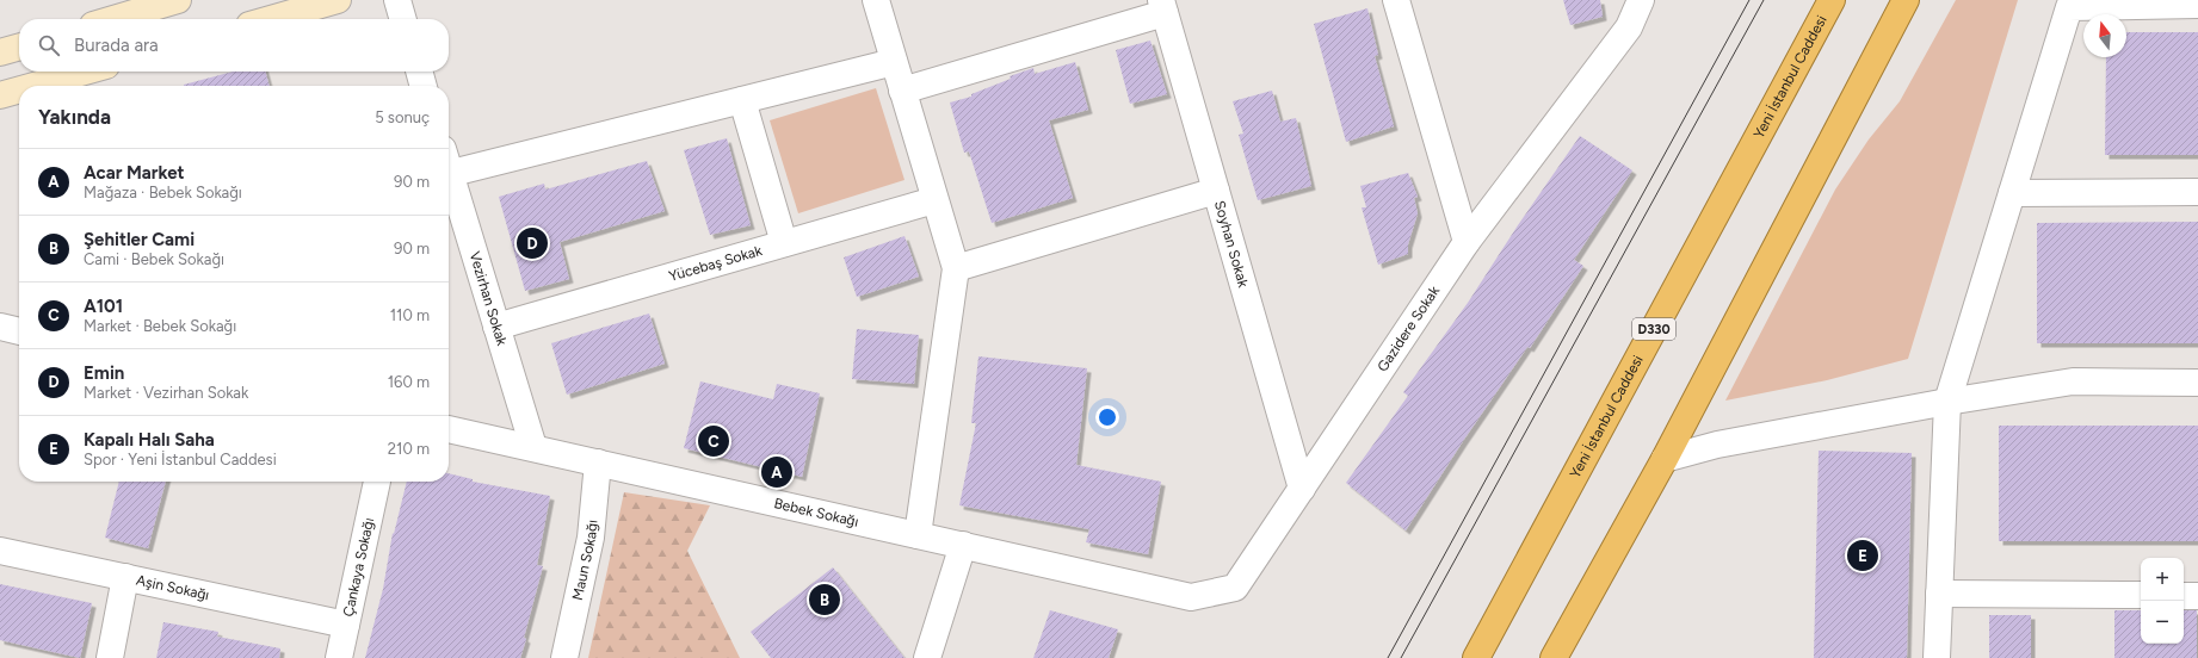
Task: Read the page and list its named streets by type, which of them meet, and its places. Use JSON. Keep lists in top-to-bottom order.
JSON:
{
  "streets": {
    "highway": ["Yeni İstanbul Caddesi", "D330"],
    "street": [
      "Soyhan Sokak",
      "Yücebaş Sokak",
      "Vezirhan Sokak",
      "Gazidere Sokak",
      "Bebek Sokağı",
      "Maun Sokağı",
      "Çankaya Sokağı",
      "Aşin Sokağı"
    ]
  },
  "crossings": [
    ["Soyhan Sokak", "Gazidere Sokak"],
    ["Yücebaş Sokak", "Vezirhan Sokak"],
    ["Vezirhan Sokak", "Bebek Sokağı"],
    ["Gazidere Sokak", "Bebek Sokağı"],
    ["Bebek Sokağı", "Maun Sokağı"],
    ["Çankaya Sokağı", "Aşin Sokağı"]
  ],
  "north": "top",
  "page": {
    "search": "Burada ara",
    "heading": ["Yakında", "5 sonuç"],
    "list": [
      {
        "mark": "A",
        "name": "Acar Market",
        "note": "Mağaza · Bebek Sokağı",
        "value": "90 m"
      },
      {
        "mark": "B",
        "name": "Şehitler Cami",
        "note": "Cami · Bebek Sokağı",
        "value": "90 m"
      },
      {
        "mark": "C",
        "name": "A101",
        "note": "Market · Bebek Sokağı",
        "value": "110 m"
      },
      {
        "mark": "D",
        "name": "Emin",
        "note": "Market · Vezirhan Sokak",
        "value": "160 m"
      },
      {
        "mark": "E",
        "name": "Kapalı Halı Saha",
        "note": "Spor · Yeni İstanbul Caddesi",
        "value": "210 m"
      }
    ],
    "pins": [
      "D",
      "C",
      "A",
      "E",
      "B"
    ],
    "map_buttons": ["+", "−"]
  }
}
